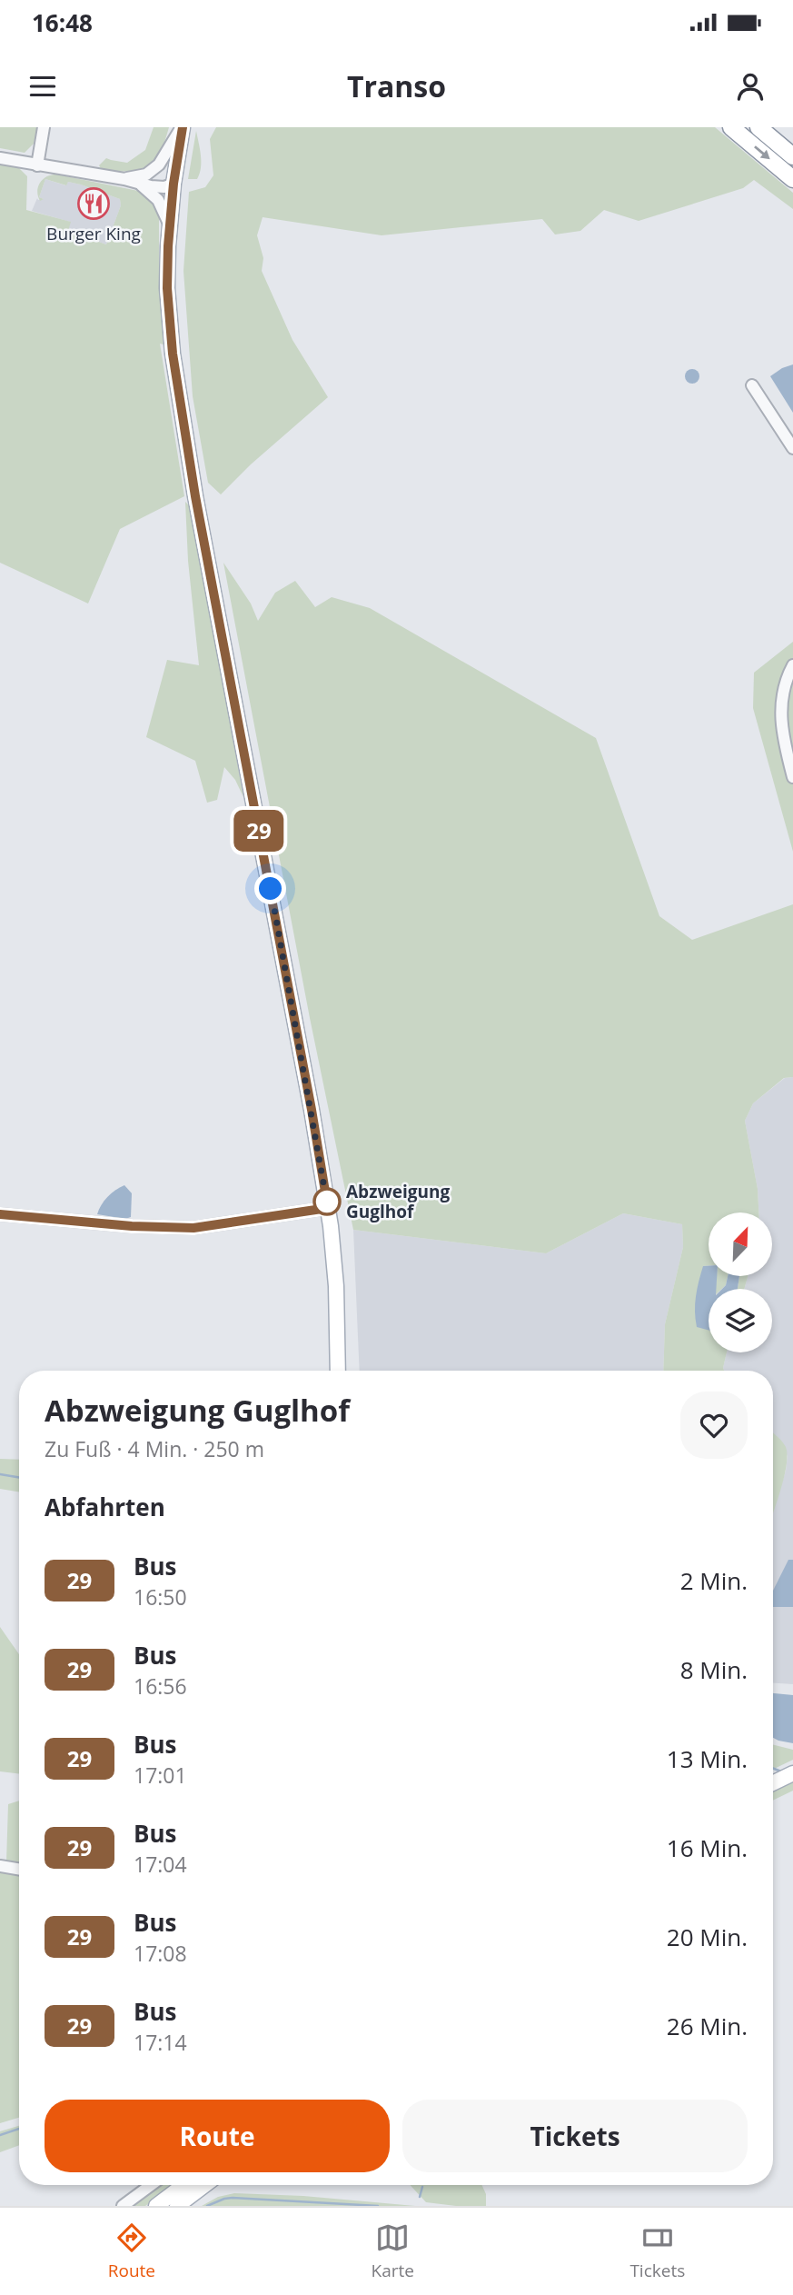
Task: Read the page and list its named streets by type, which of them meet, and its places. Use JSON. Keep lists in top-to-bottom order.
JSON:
{
  "places": {
    "restaurant": ["Burger King"],
    "other": ["Abzweigung Guglhof"]
  },
  "lines": ["bus line 29"],
  "north": "top right",
  "page": {
    "status": "16:48",
    "header": "Transo",
    "on_map": "29",
    "heading": [
      ["Abzweigung Guglhof", "Zu Fuß · 4 Min. · 250 m"],
      "Abfahrten"
    ],
    "list": [
      {
        "mark": "29",
        "name": "Bus",
        "note": "16:50",
        "value": "2 Min."
      },
      {
        "mark": "29",
        "name": "Bus",
        "note": "16:56",
        "value": "8 Min."
      },
      {
        "mark": "29",
        "name": "Bus",
        "note": "17:01",
        "value": "13 Min."
      },
      {
        "mark": "29",
        "name": "Bus",
        "note": "17:04",
        "value": "16 Min."
      },
      {
        "mark": "29",
        "name": "Bus",
        "note": "17:08",
        "value": "20 Min."
      },
      {
        "mark": "29",
        "name": "Bus",
        "note": "17:14",
        "value": "26 Min."
      }
    ],
    "buttons": ["Route", "Tickets"],
    "tabs": ["Route", "Karte", "Tickets"]
  }
}
